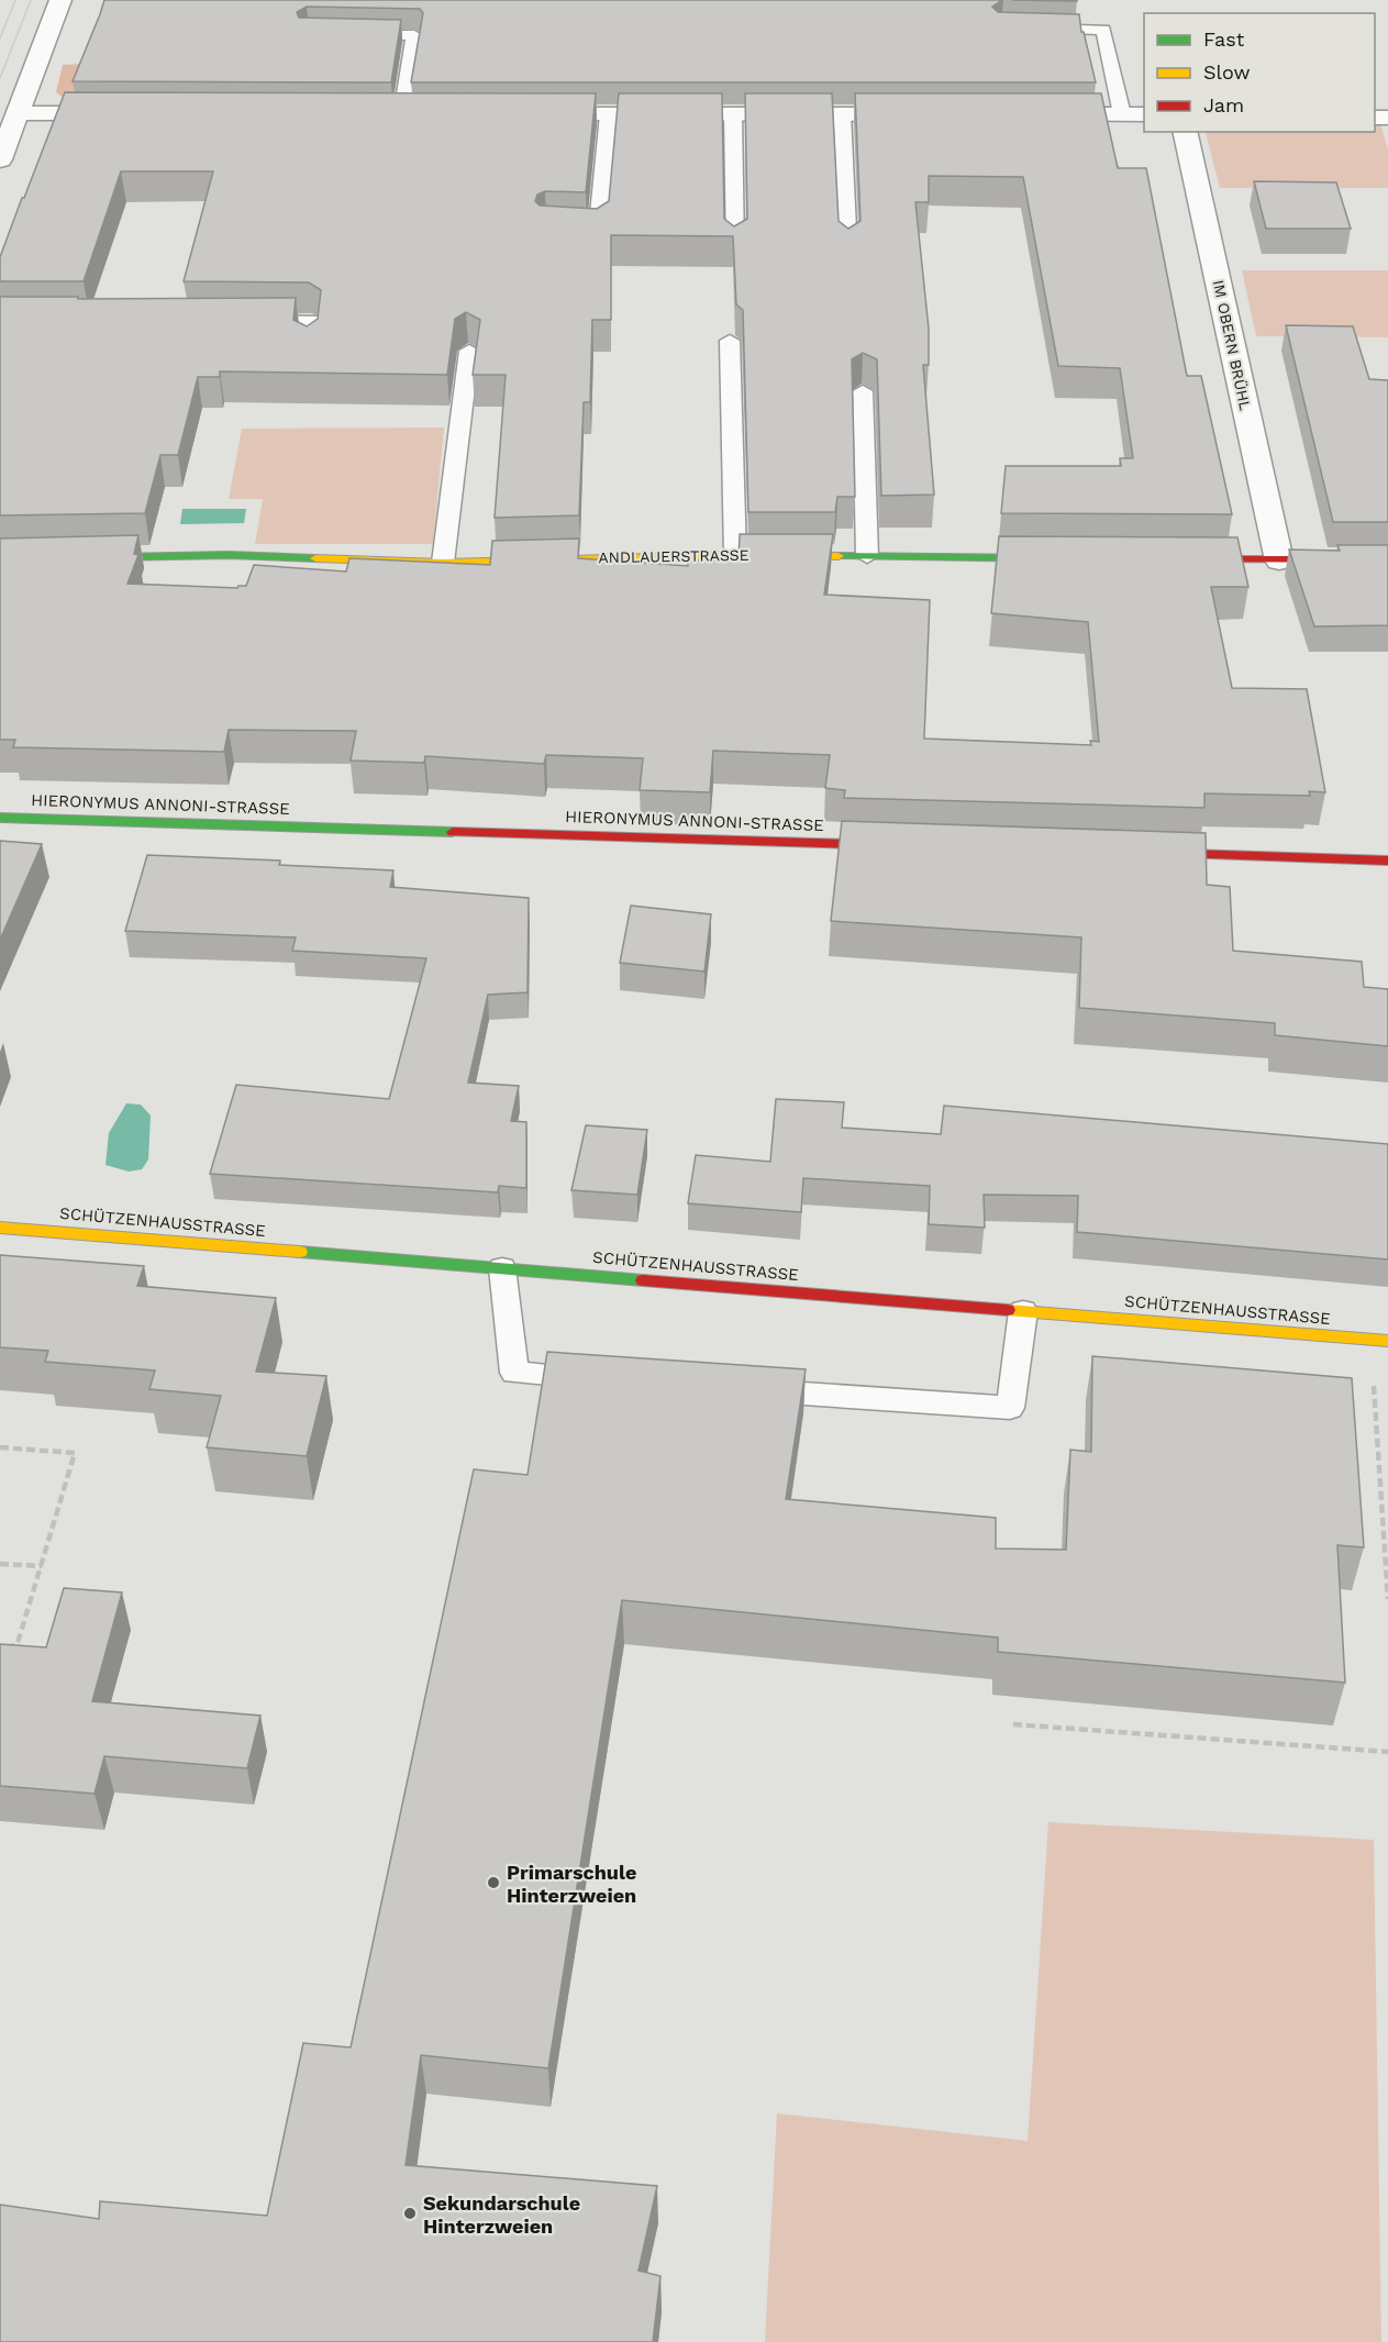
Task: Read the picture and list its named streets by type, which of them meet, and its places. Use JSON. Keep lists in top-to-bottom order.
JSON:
{
  "streets": {
    "street": [
      "IM OBERN BRÜHL",
      "ANDLAUERSTRASSE",
      "HIERONYMUS ANNONI-STRASSE",
      "SCHÜTZENHAUSSTRASSE"
    ]
  },
  "places": ["Primarschule Hinterzweien", "Sekundarschule Hinterzweien"],
  "legend": ["Fast", "Slow", "Jam"]
}
